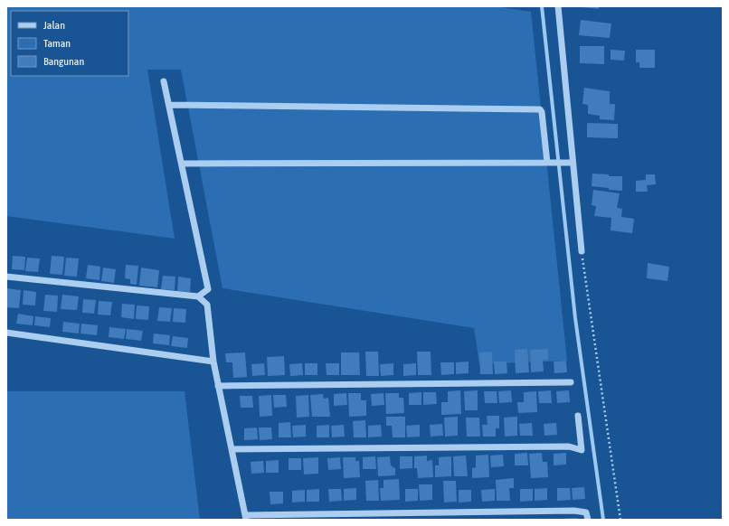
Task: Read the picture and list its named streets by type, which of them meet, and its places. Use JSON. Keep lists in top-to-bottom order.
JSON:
{
  "legend": ["Jalan", "Taman", "Bangunan"]
}
